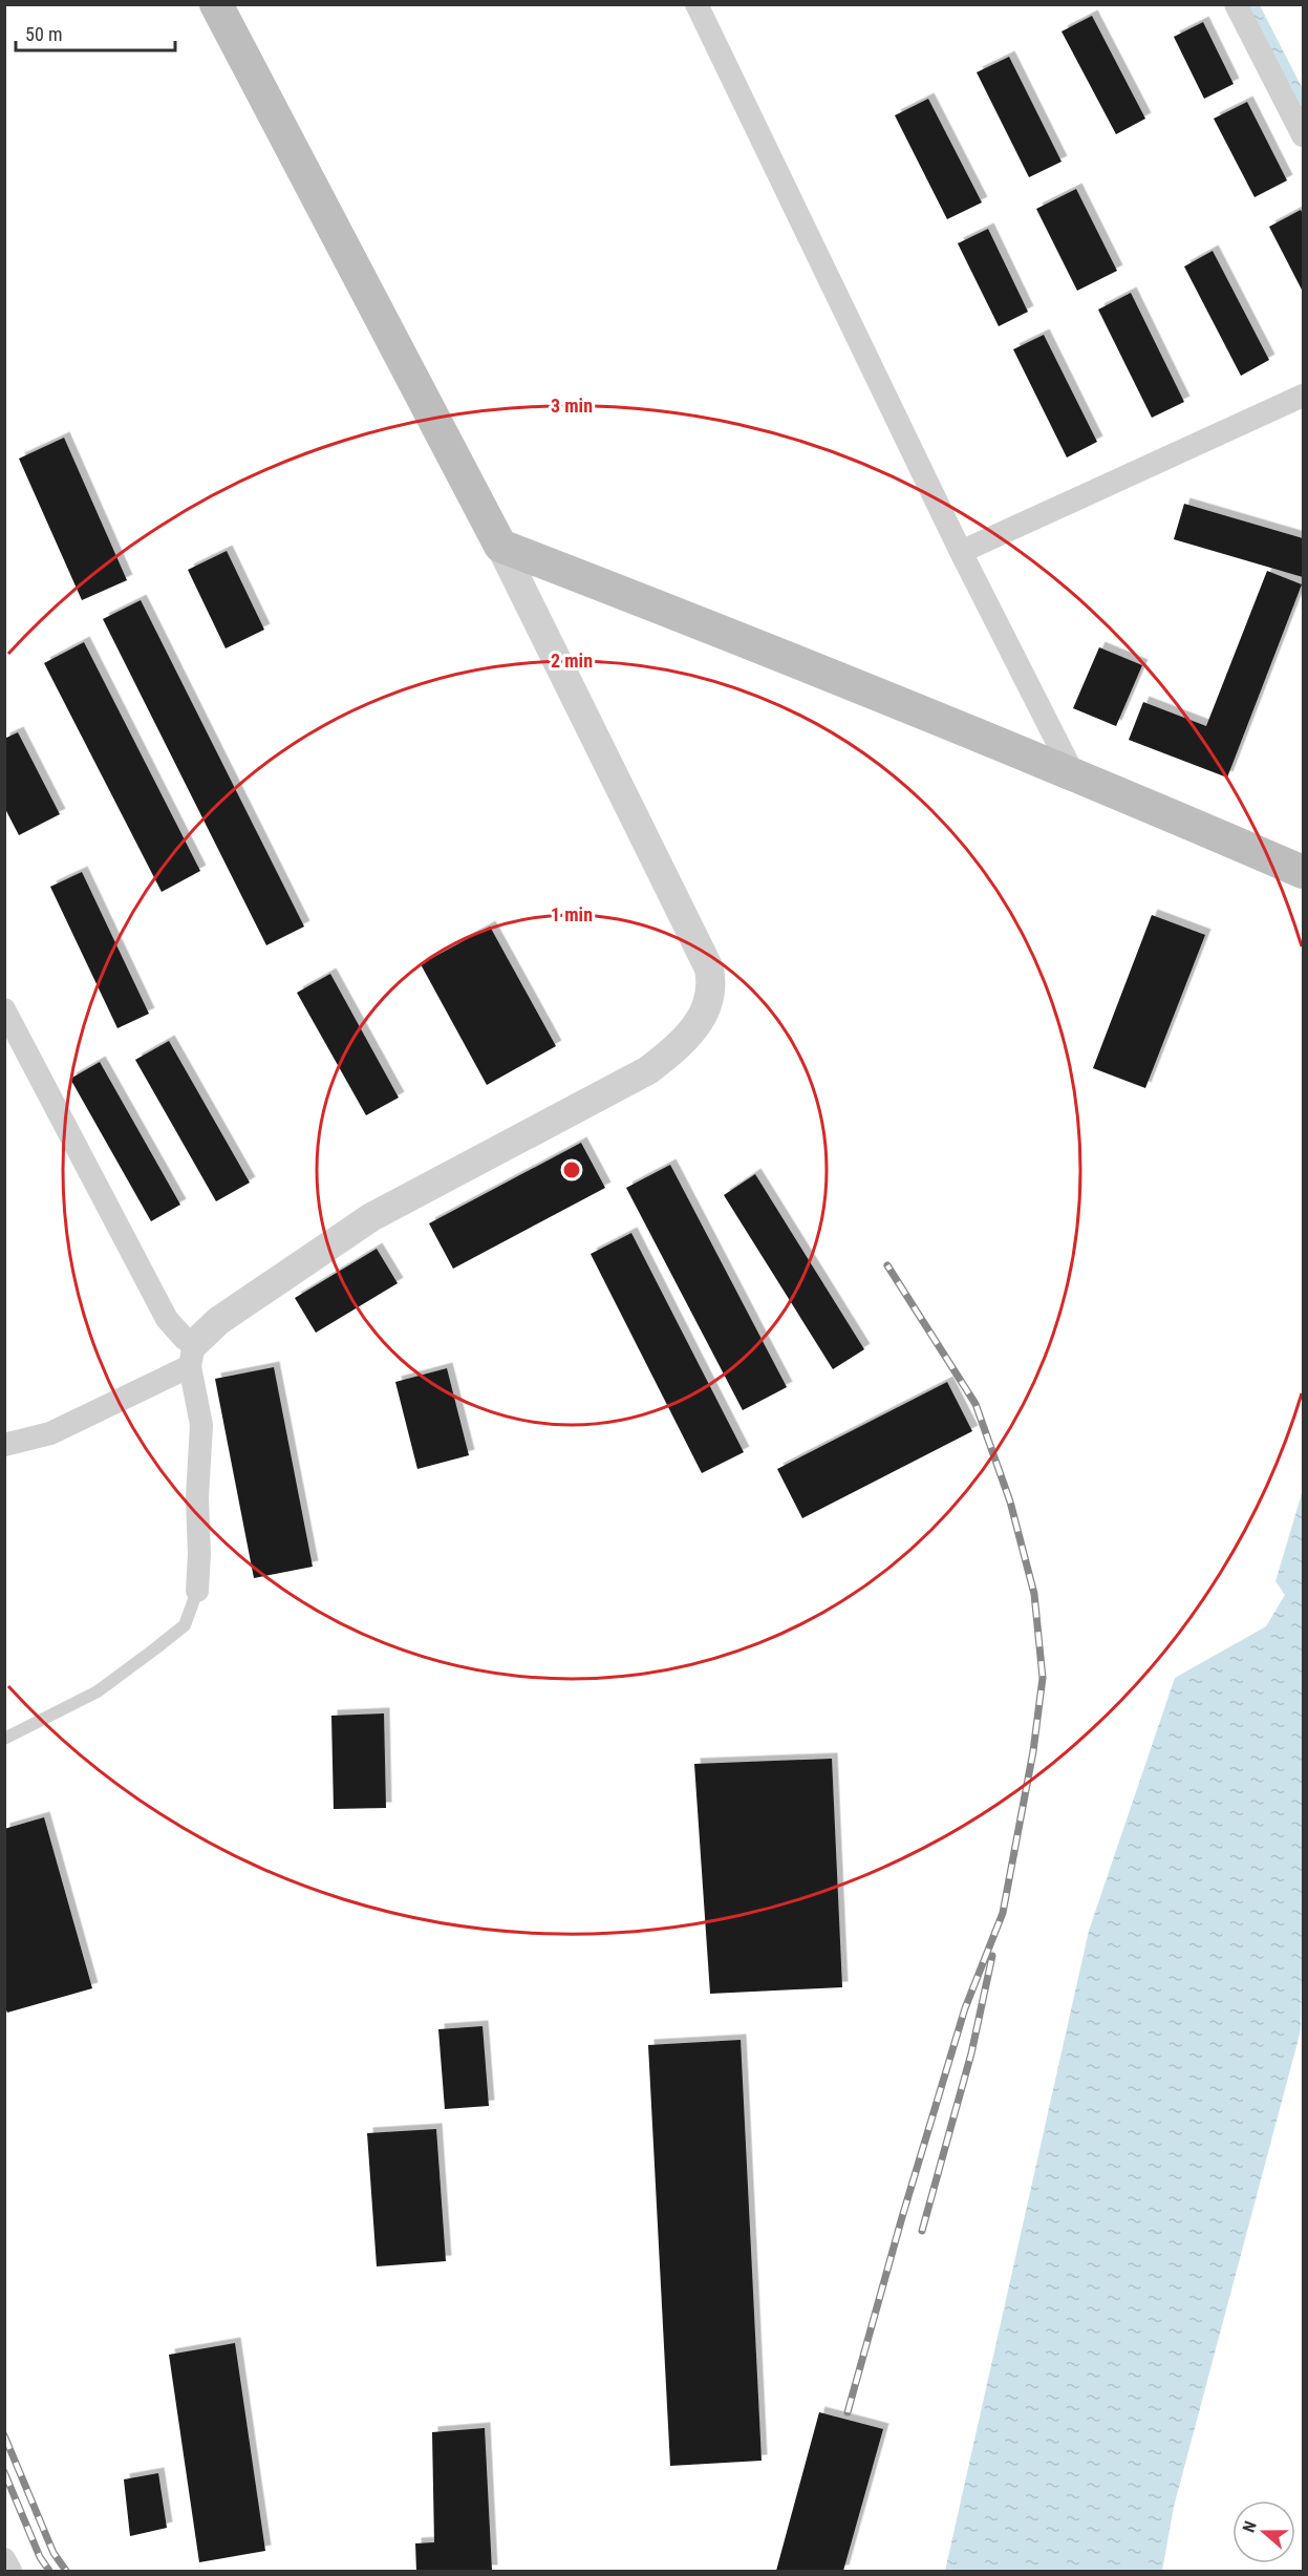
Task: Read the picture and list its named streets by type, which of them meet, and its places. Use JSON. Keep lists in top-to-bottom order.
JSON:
{
  "scale_bar": "50 m",
  "north": "left",
  "rings": ["3 min", "2 min", "1 min"]
}
